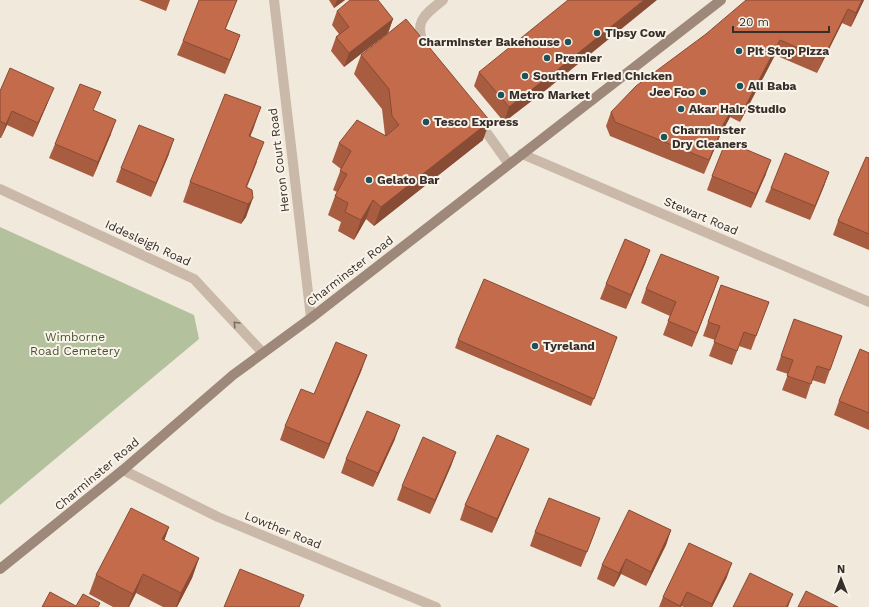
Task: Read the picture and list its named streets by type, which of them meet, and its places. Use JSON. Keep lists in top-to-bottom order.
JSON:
{
  "streets": {
    "main road": ["Charminster Road"],
    "street": [
      "Heron Court Road",
      "Stewart Road",
      "Iddesleigh Road",
      "Lowther Road"
    ]
  },
  "crossings": [
    ["Heron Court Road", "Charminster Road"],
    ["Stewart Road", "Charminster Road"],
    ["Iddesleigh Road", "Charminster Road"],
    ["Charminster Road", "Lowther Road"]
  ],
  "one_way": ["Iddesleigh Road"],
  "parks": ["Wimborne Road Cemetery"],
  "places": [
    "Tipsy Cow",
    "Charminster Bakehouse",
    "Pit Stop Pizza",
    "Premier",
    "Southern Fried Chicken",
    "Ali Baba",
    "Jee Foo",
    "Metro Market",
    "Akar Hair Studio",
    "Tesco Express",
    "Charminster Dry Cleaners",
    "Gelato Bar",
    "Tyreland"
  ],
  "scale_bar": "20 m",
  "north": "top"
}
